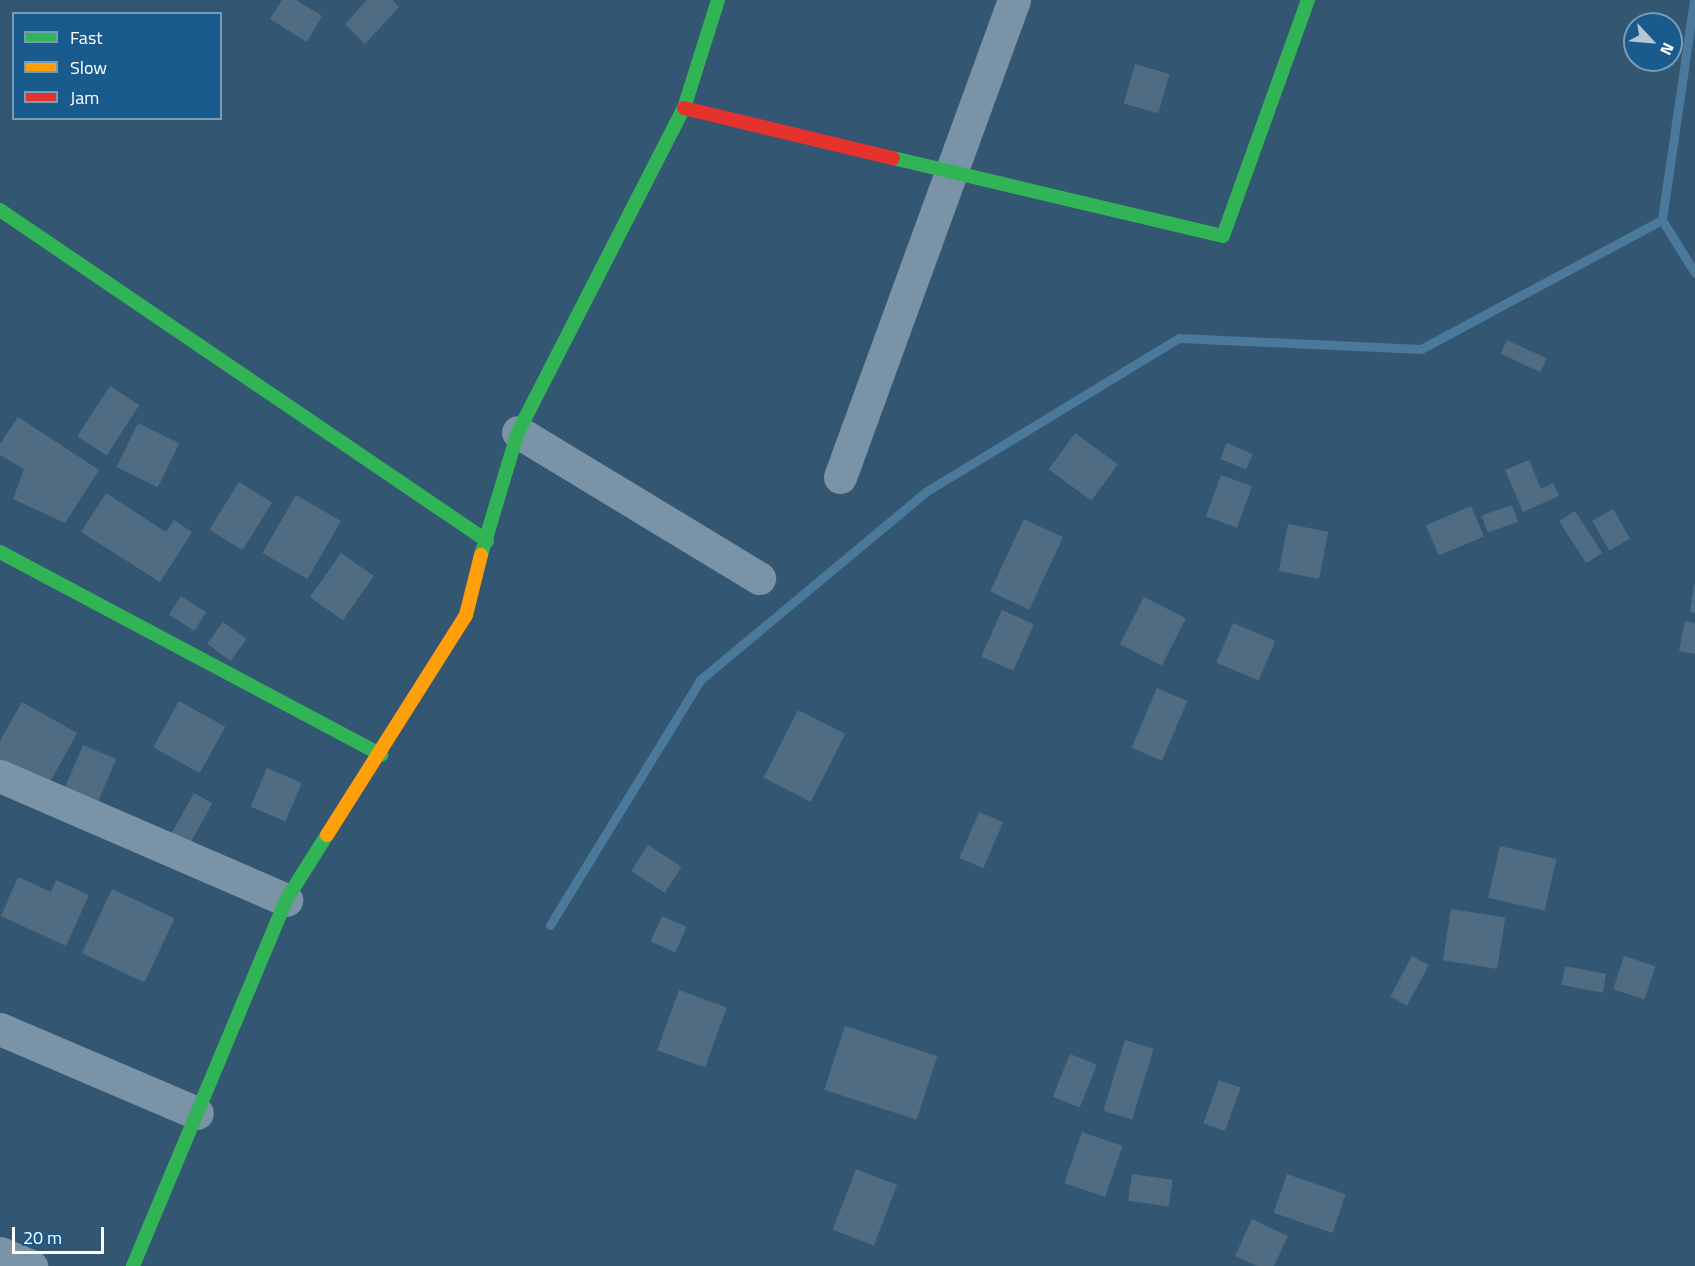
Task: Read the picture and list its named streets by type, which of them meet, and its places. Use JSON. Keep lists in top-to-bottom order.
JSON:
{
  "legend": ["Fast", "Slow", "Jam"],
  "scale_bar": "20 m",
  "north": "bottom right"
}
